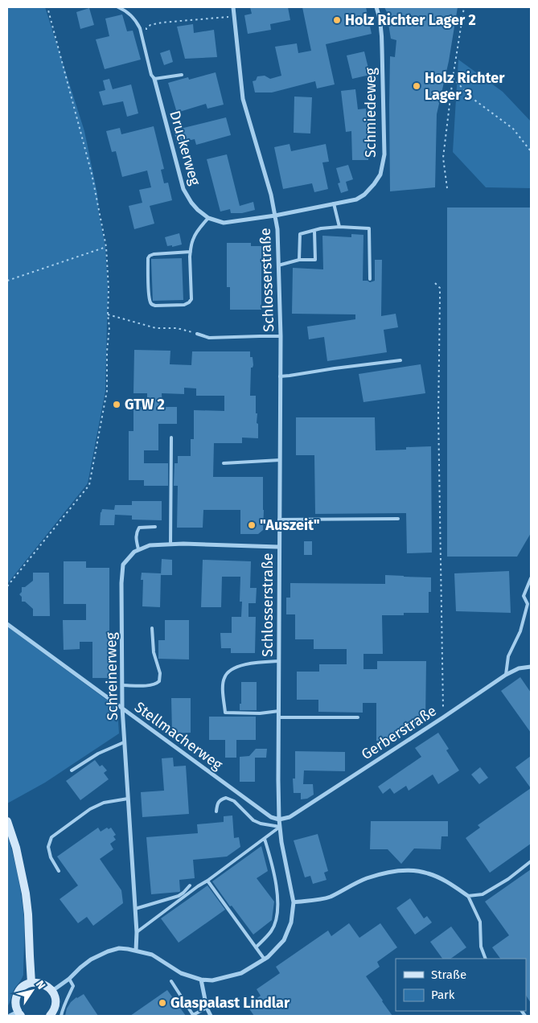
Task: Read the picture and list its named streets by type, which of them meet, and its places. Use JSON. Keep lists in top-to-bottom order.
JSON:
{
  "streets": {
    "street": [
      "Schmiedeweg",
      "Druckerweg",
      "Schlosserstraße",
      "Schreinerweg",
      "Gerberstraße",
      "Stellmacherweg"
    ]
  },
  "crossings": [
    ["Schmiedeweg", "Schlosserstraße"],
    ["Schlosserstraße", "Schreinerweg"],
    ["Schlosserstraße", "Gerberstraße"],
    ["Schlosserstraße", "Stellmacherweg"],
    ["Schreinerweg", "Stellmacherweg"],
    ["Gerberstraße", "Stellmacherweg"]
  ],
  "places": [
    "Holz Richter Lager 2",
    "Holz Richter Lager 3",
    "GTW 2",
    "\"Auszeit\"",
    "Glaspalast Lindlar"
  ],
  "legend": ["Straße", "Park"],
  "north": "top right"
}
